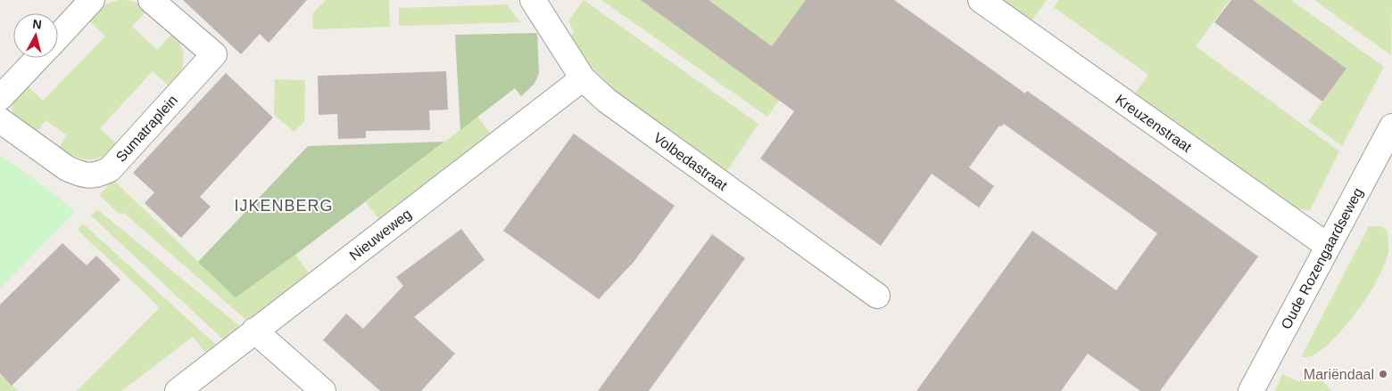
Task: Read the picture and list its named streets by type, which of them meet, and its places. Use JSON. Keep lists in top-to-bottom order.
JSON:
{
  "streets": {
    "street": [
      "Kreuzenstraat",
      "Sumatraplein",
      "Volbedastraat",
      "Nieuweweg",
      "Oude Rozengaardseweg"
    ]
  },
  "crossings": [
    ["Kreuzenstraat", "Oude Rozengaardseweg"],
    ["Volbedastraat", "Nieuweweg"]
  ],
  "districts": ["IJKENBERG"],
  "places": ["Mariëndaal"],
  "north": "top"
}
